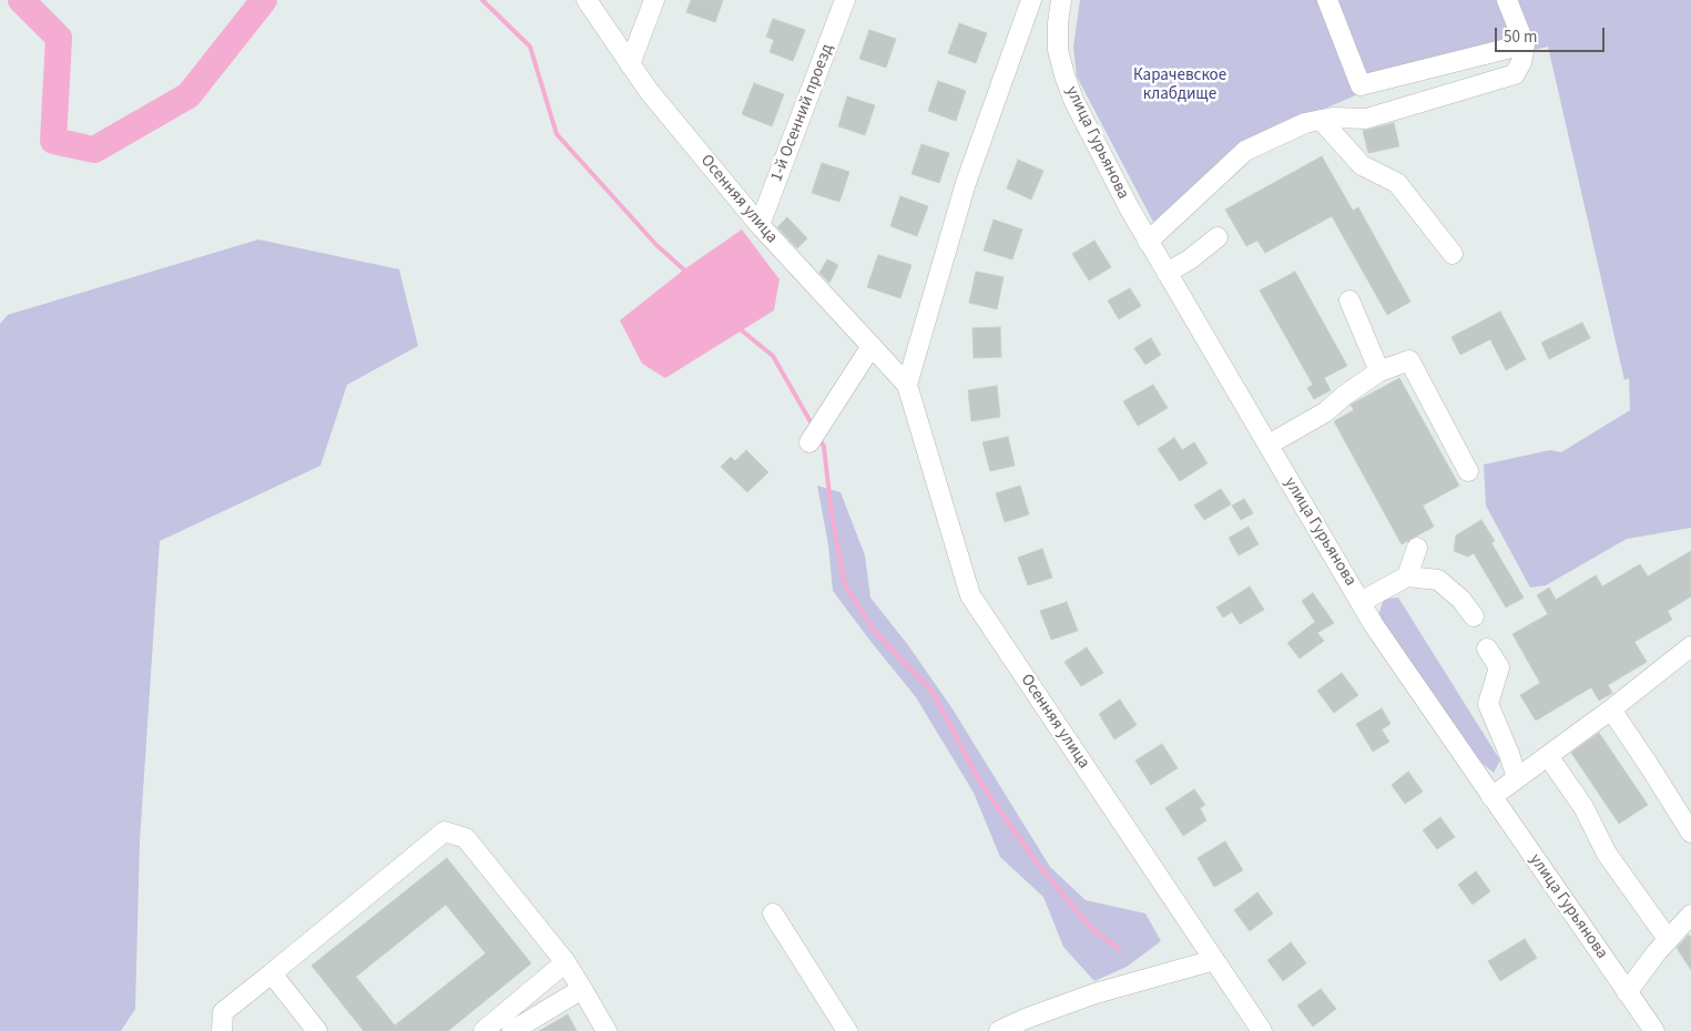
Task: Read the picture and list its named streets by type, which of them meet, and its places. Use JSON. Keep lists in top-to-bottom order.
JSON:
{
  "streets": {
    "street": ["1-й Осенний проезд", "улица Гурьянова", "Осенняя улица"]
  },
  "crossings": [
    ["1-й Осенний проезд", "Осенняя улица"]
  ],
  "parks": ["Карачевское клабдище"],
  "scale_bar": "50 m"
}
